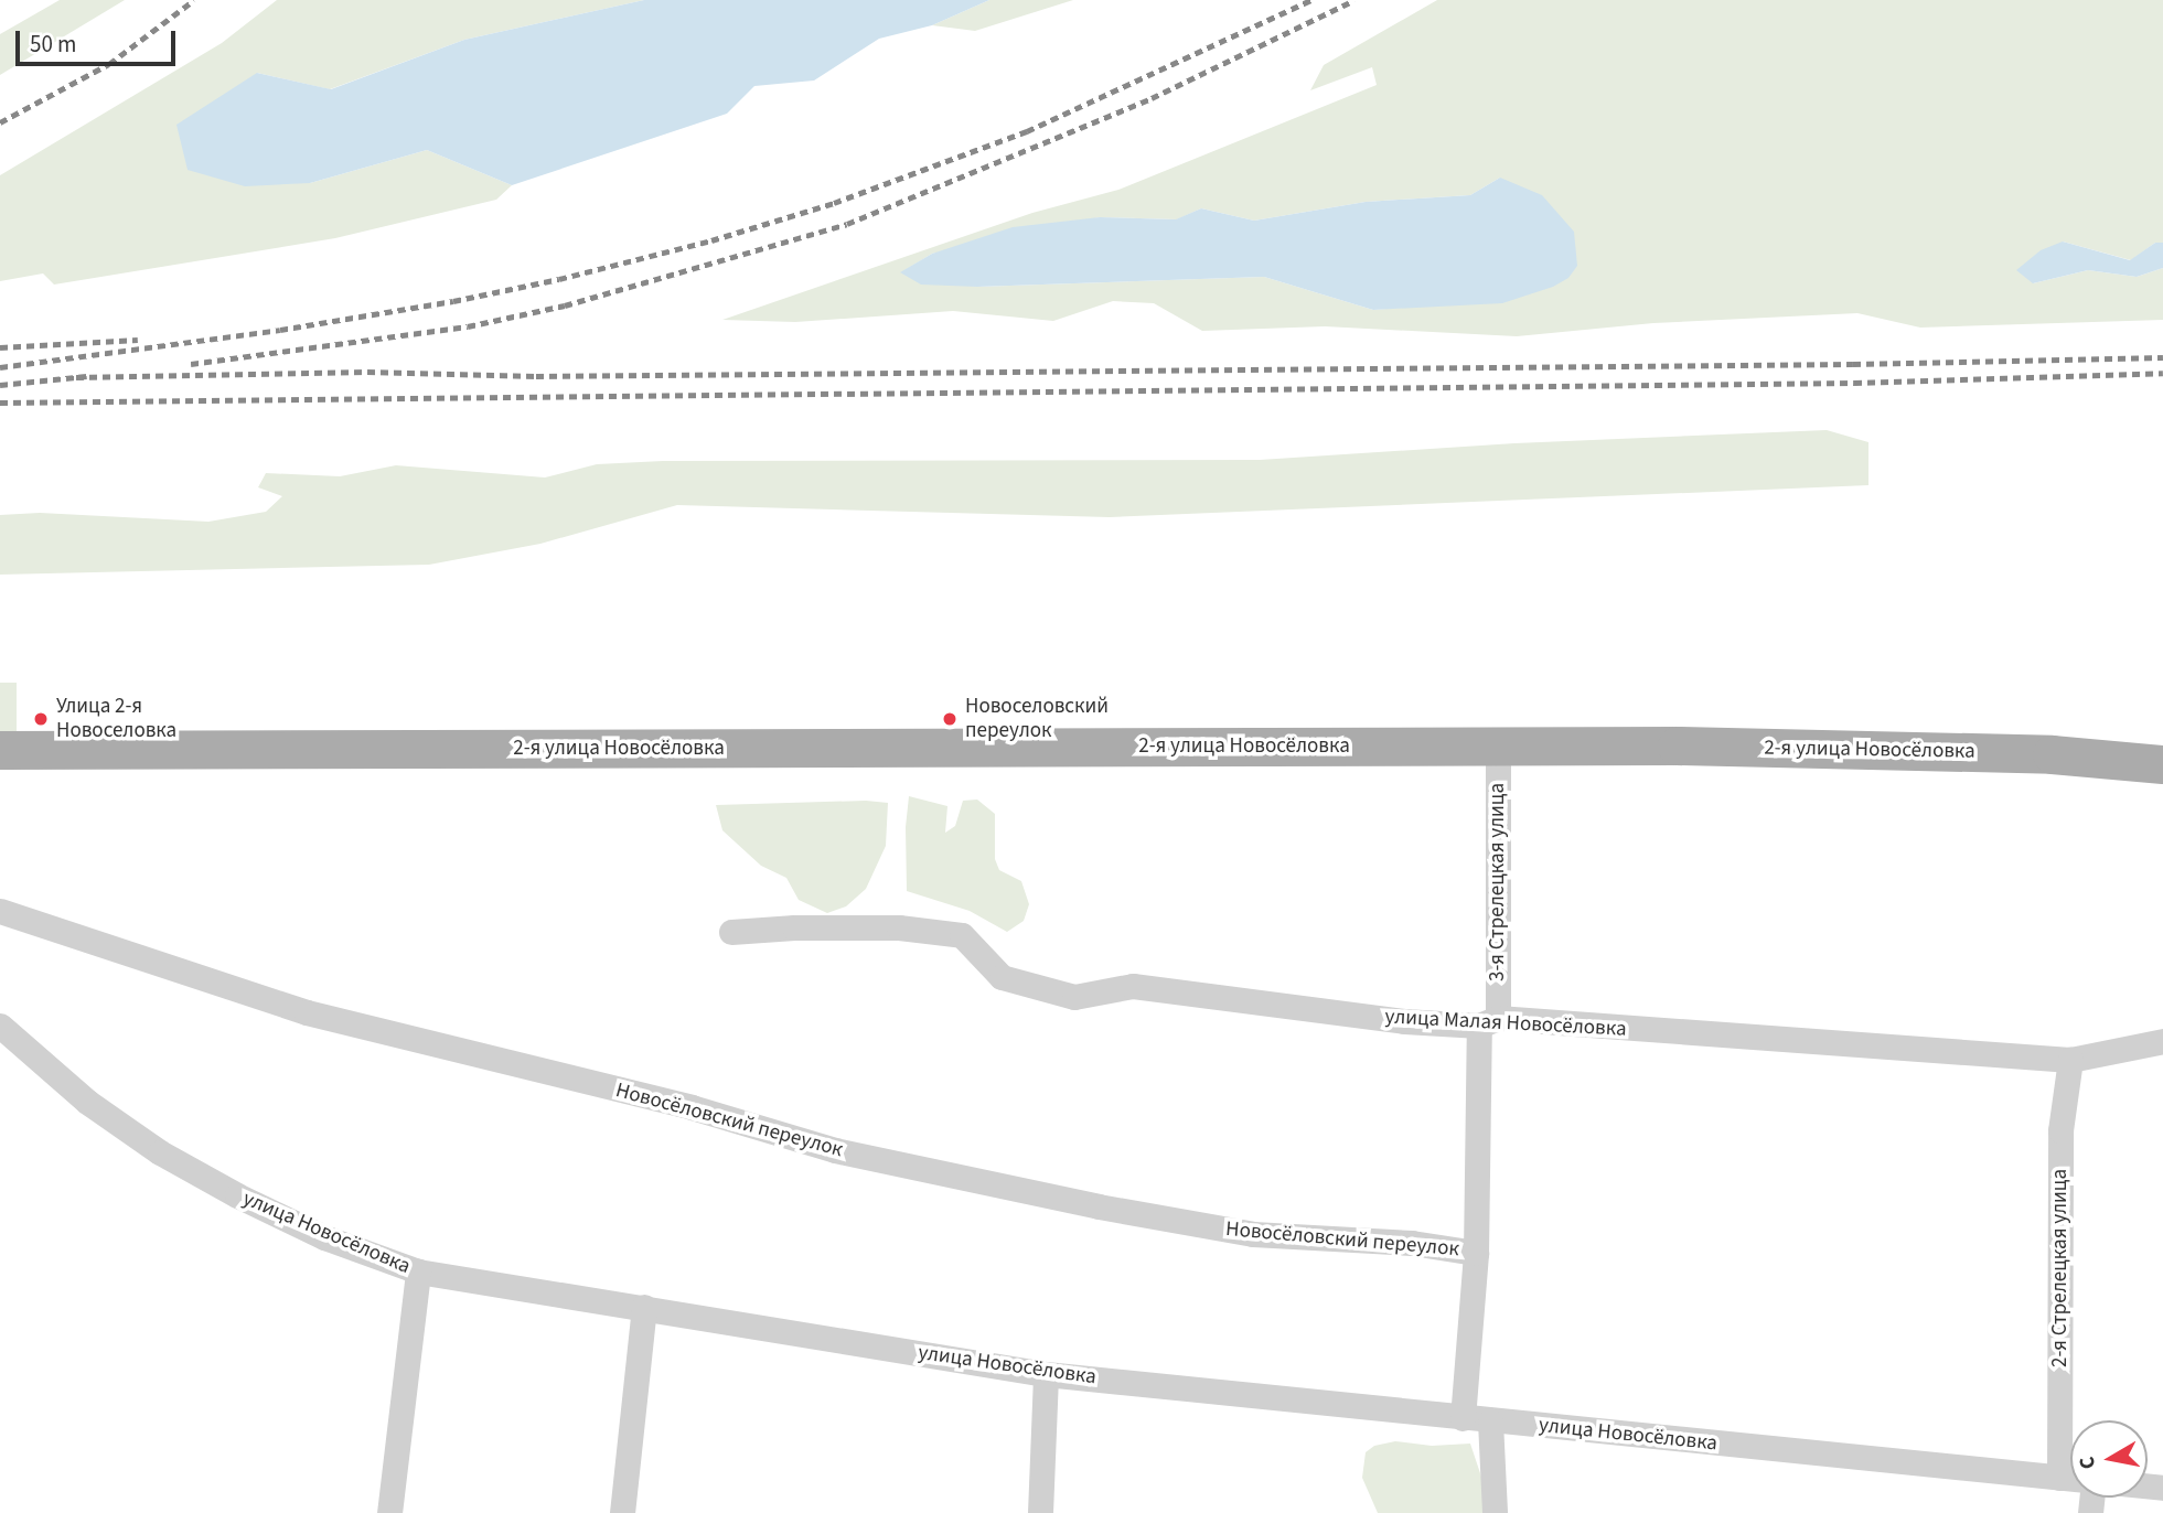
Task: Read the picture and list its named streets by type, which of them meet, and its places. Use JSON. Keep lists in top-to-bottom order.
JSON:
{
  "streets": {
    "main road": ["2-я улица Новосёловка"],
    "street": [
      "3-я Стрелецкая улица",
      "улица Малая Новосёловка",
      "Новосёловский переулок",
      "улица Новосёловка",
      "2-я Стрелецкая улица"
    ]
  },
  "crossings": [
    ["2-я улица Новосёловка", "3-я Стрелецкая улица"],
    ["3-я Стрелецкая улица", "улица Малая Новосёловка"],
    ["3-я Стрелецкая улица", "Новосёловский переулок"],
    ["3-я Стрелецкая улица", "улица Новосёловка"],
    ["улица Малая Новосёловка", "2-я Стрелецкая улица"],
    ["улица Новосёловка", "2-я Стрелецкая улица"]
  ],
  "places": ["Улица 2-я Новоселовка", "Новоселовский переулок"],
  "scale_bar": "50 m",
  "north": "left"
}
